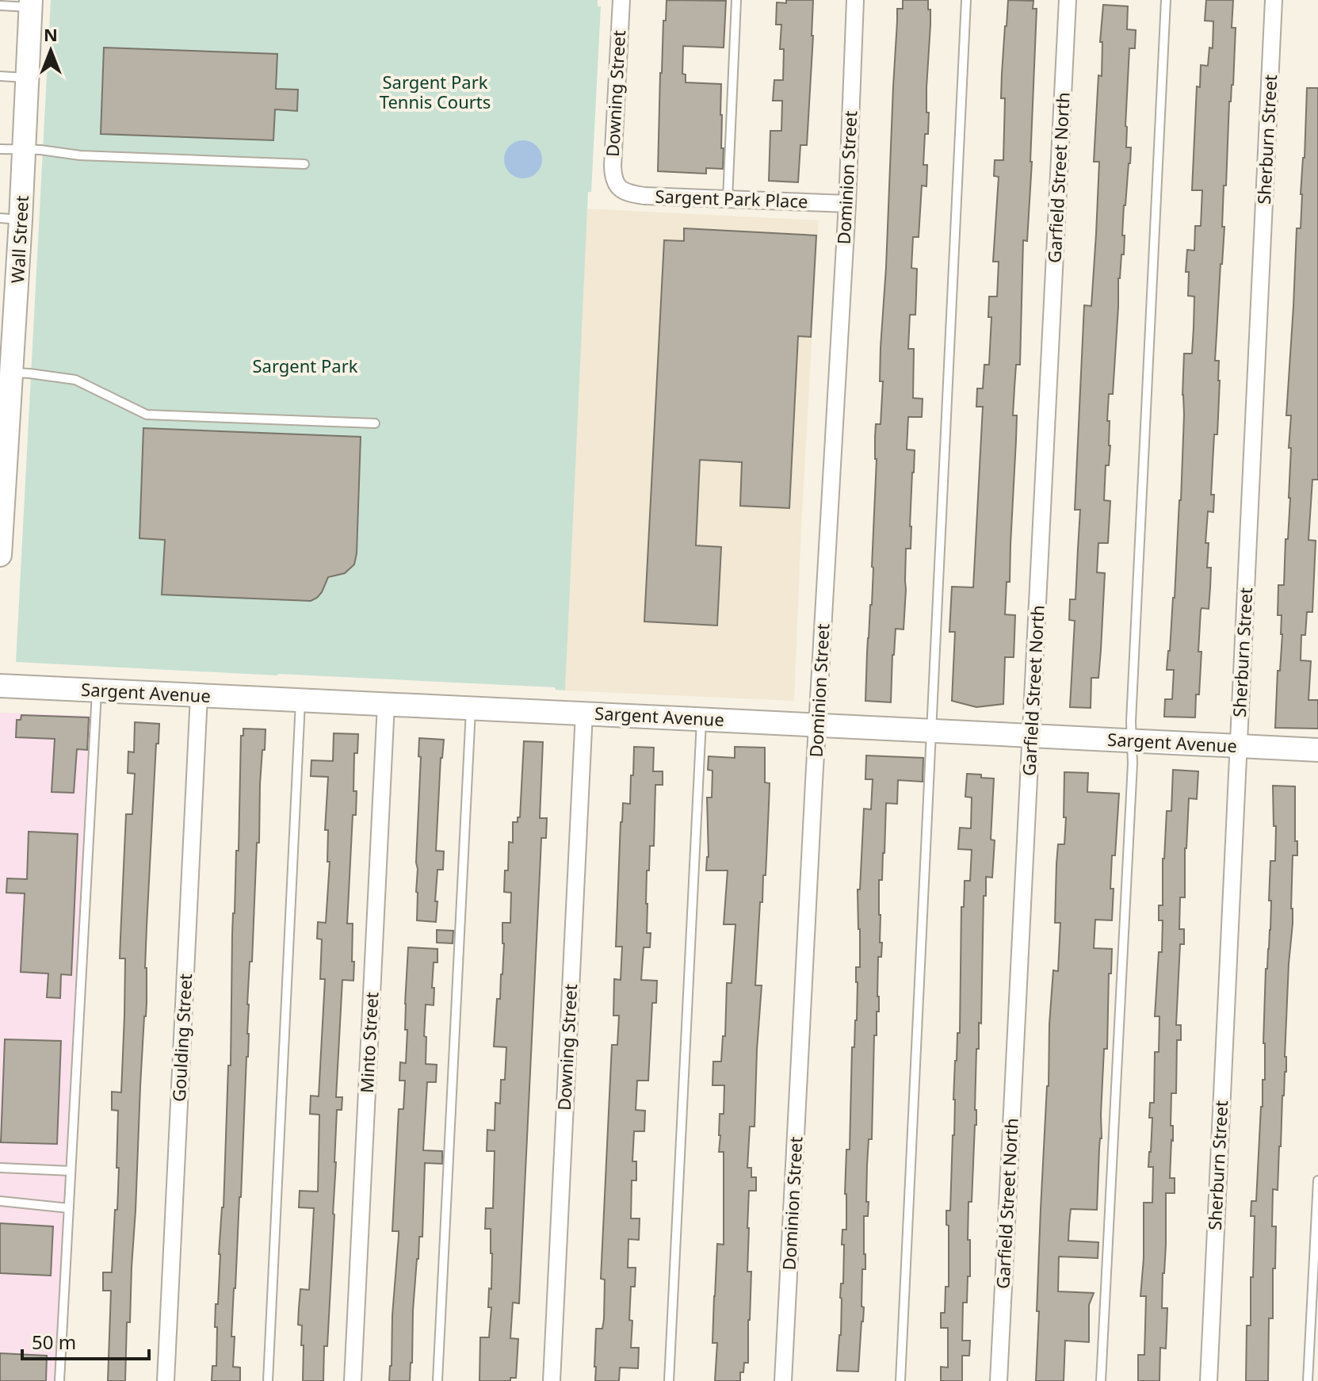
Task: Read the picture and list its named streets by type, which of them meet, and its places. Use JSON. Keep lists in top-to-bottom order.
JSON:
{
  "streets": {
    "main road": ["Wall Street", "Sargent Avenue"],
    "street": [
      "Downing Street",
      "Sherburn Street",
      "Dominion Street",
      "Garfield Street North",
      "Sargent Park Place",
      "Goulding Street",
      "Minto Street"
    ]
  },
  "crossings": [
    ["Downing Street", "Sargent Park Place"],
    ["Downing Street", "Sargent Avenue"],
    ["Sherburn Street", "Sargent Avenue"],
    ["Dominion Street", "Sargent Park Place"],
    ["Dominion Street", "Sargent Avenue"],
    ["Garfield Street North", "Sargent Avenue"],
    ["Sargent Avenue", "Goulding Street"],
    ["Sargent Avenue", "Minto Street"]
  ],
  "parks": ["Sargent Park Tennis Courts", "Sargent Park"],
  "scale_bar": "50 m",
  "north": "top"
}
